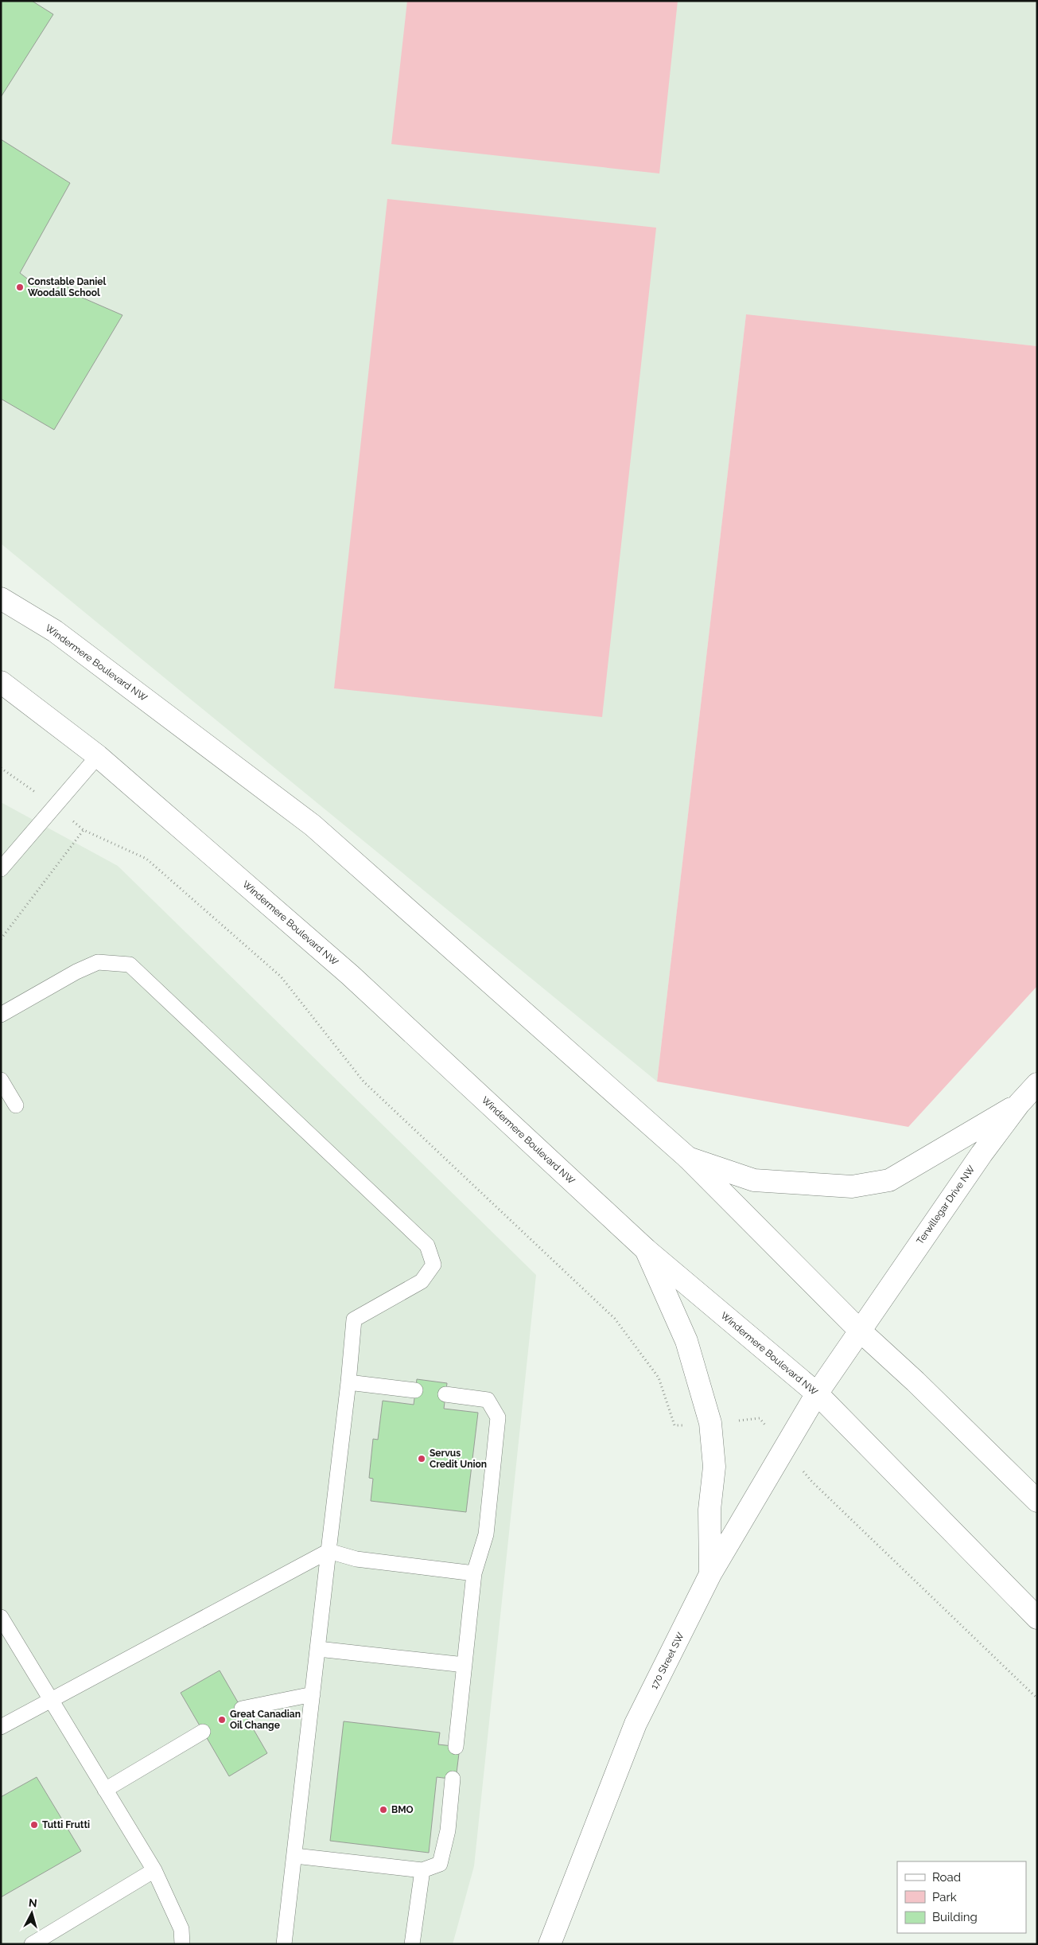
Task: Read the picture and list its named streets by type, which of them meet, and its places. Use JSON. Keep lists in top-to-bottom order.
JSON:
{
  "streets": {
    "main road": ["Windermere Boulevard NW", "Terwillegar Drive NW", "170 Street SW"]
  },
  "crossings": [
    ["Windermere Boulevard NW", "Terwillegar Drive NW"],
    ["Windermere Boulevard NW", "170 Street SW"],
    ["Terwillegar Drive NW", "170 Street SW"]
  ],
  "places": [
    "Constable Daniel Woodall School",
    "Servus Credit Union",
    "Great Canadian Oil Change",
    "BMO",
    "Tutti Frutti"
  ],
  "legend": ["Road", "Park", "Building"],
  "north": "top"
}
